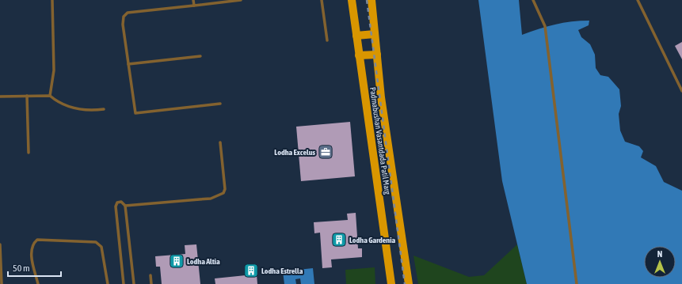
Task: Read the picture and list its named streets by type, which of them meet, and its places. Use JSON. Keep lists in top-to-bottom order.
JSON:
{
  "streets": {
    "main road": ["Padmabushan Vasantdada Patil Marg"]
  },
  "places": {
    "office": ["Lodha Excelus"],
    "building": ["Lodha Gardenia", "Lodha Altia", "Lodha Estrella"]
  },
  "scale_bar": "50 m",
  "north": "top"
}
